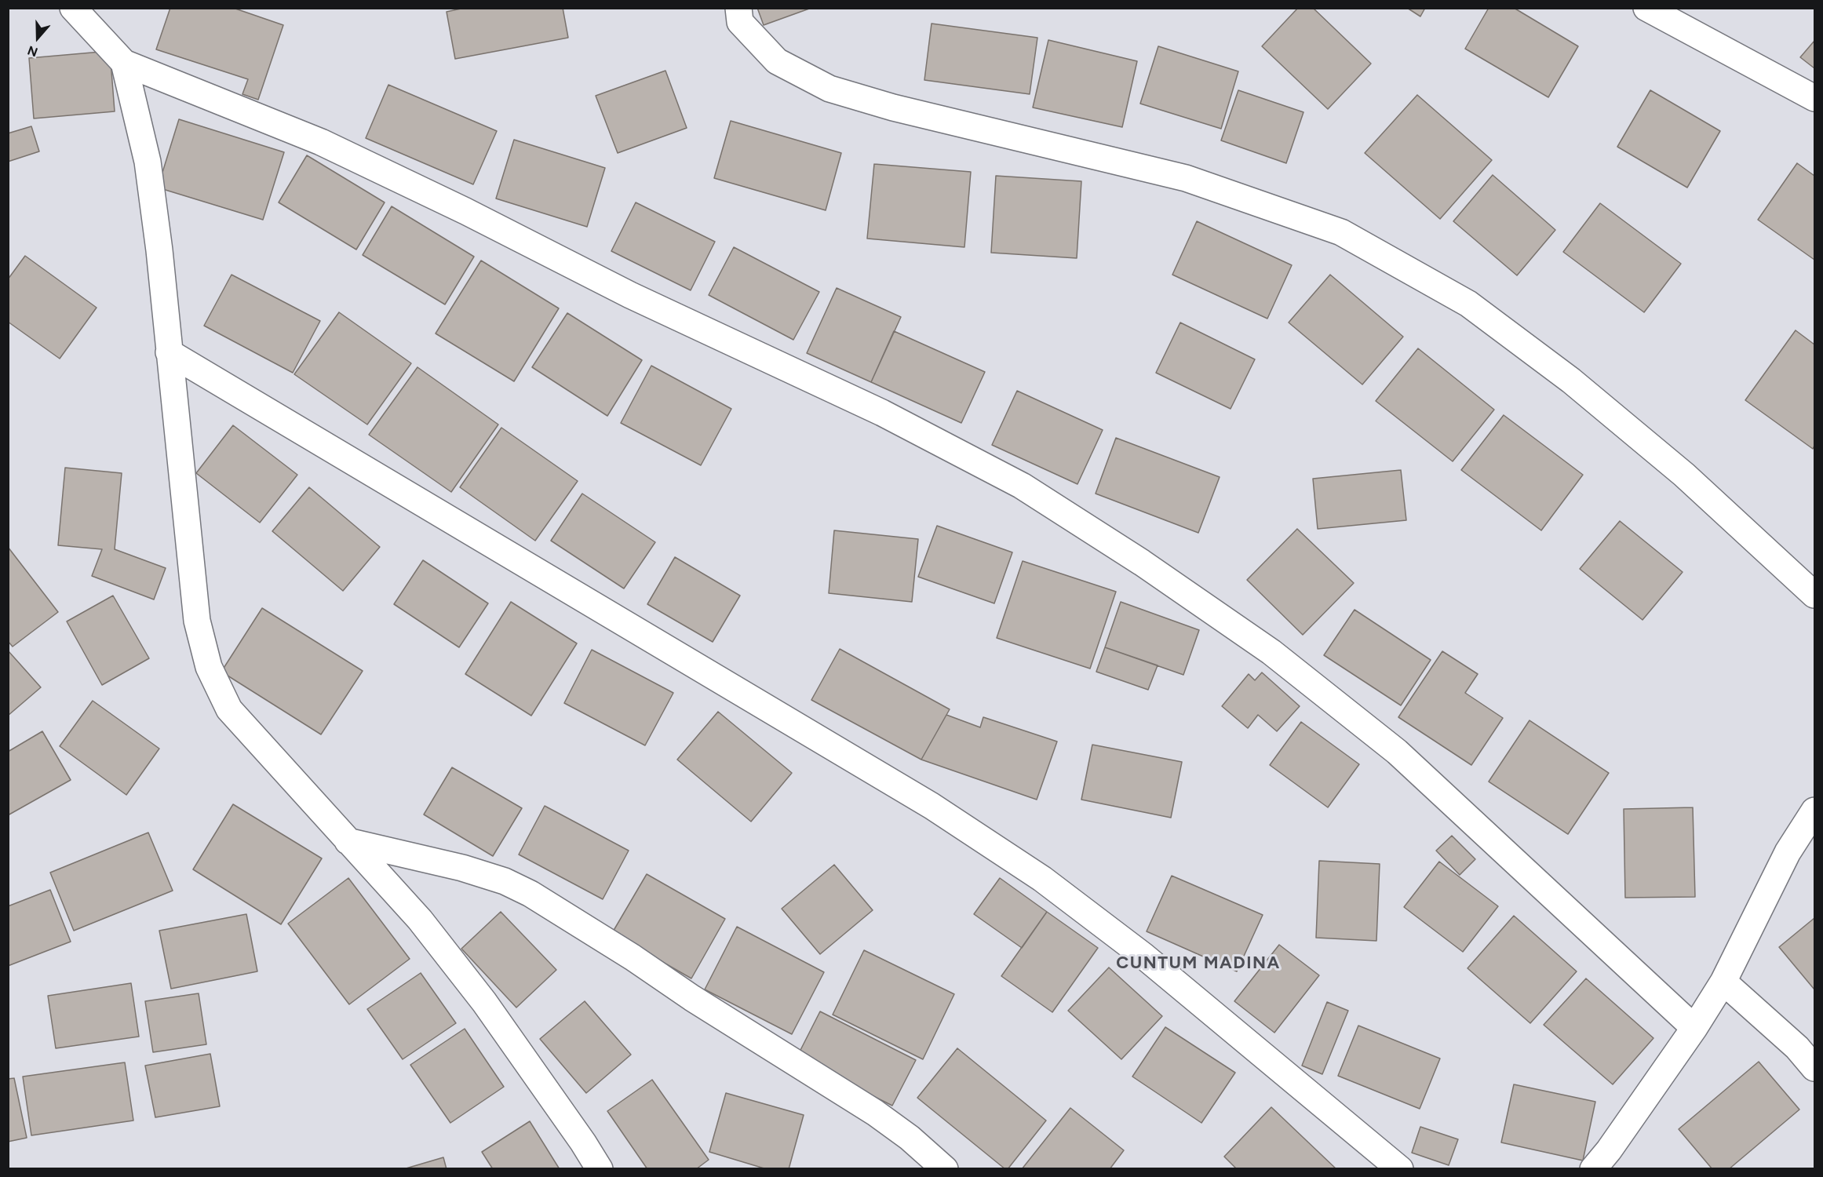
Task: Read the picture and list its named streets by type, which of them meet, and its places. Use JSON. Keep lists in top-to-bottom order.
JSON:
{
  "districts": ["CUNTUM MADINA"],
  "north": "bottom"
}
